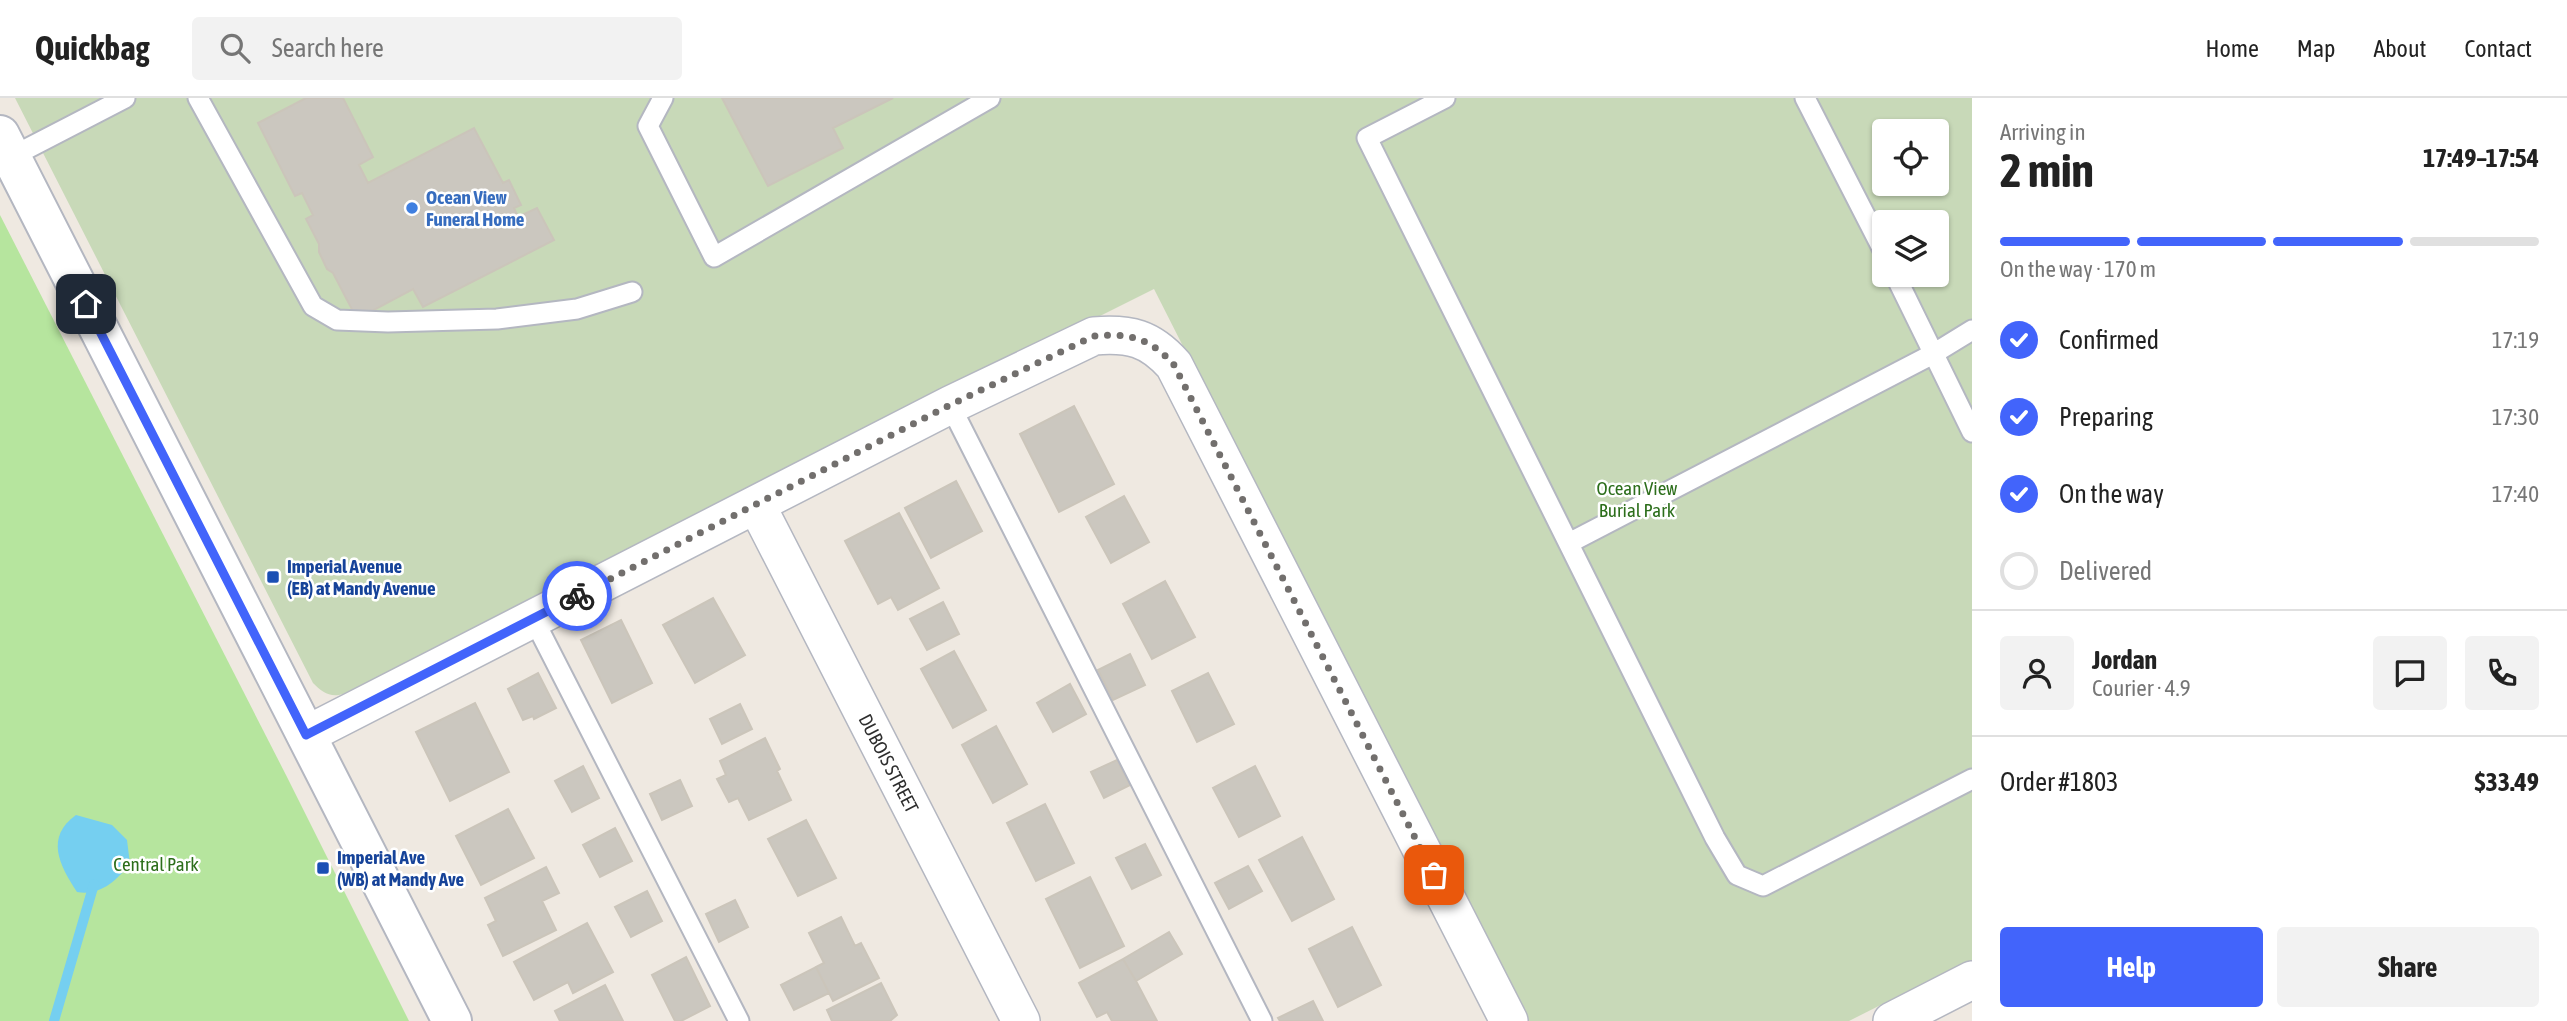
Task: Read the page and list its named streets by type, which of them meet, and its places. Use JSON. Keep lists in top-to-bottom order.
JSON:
{
  "streets": {
    "street": ["DUBOIS STREET"]
  },
  "parks": ["Ocean View Burial Park", "Central Park"],
  "places": {
    "other": ["Ocean View Funeral Home"],
    "transit": ["Imperial Avenue (EB) at Mandy Avenue", "Imperial Ave (WB) at Mandy Ave"]
  },
  "page": {
    "header": "Quickbag",
    "search": "Search here",
    "nav": [
      "Home",
      "Map",
      "About",
      "Contact"
    ],
    "heading": ["2 min", "Arriving in", "17:49–17:54"],
    "panel": [
      "Jordan",
      "Courier · 4.9",
      "Order #1803",
      "$33.49"
    ],
    "bar": "On the way · 170 m",
    "list": [
      ["Confirmed", "17:19"],
      ["Preparing", "17:30"],
      ["On the way", "17:40"],
      "Delivered"
    ],
    "buttons": ["Help", "Share"]
  }
}
